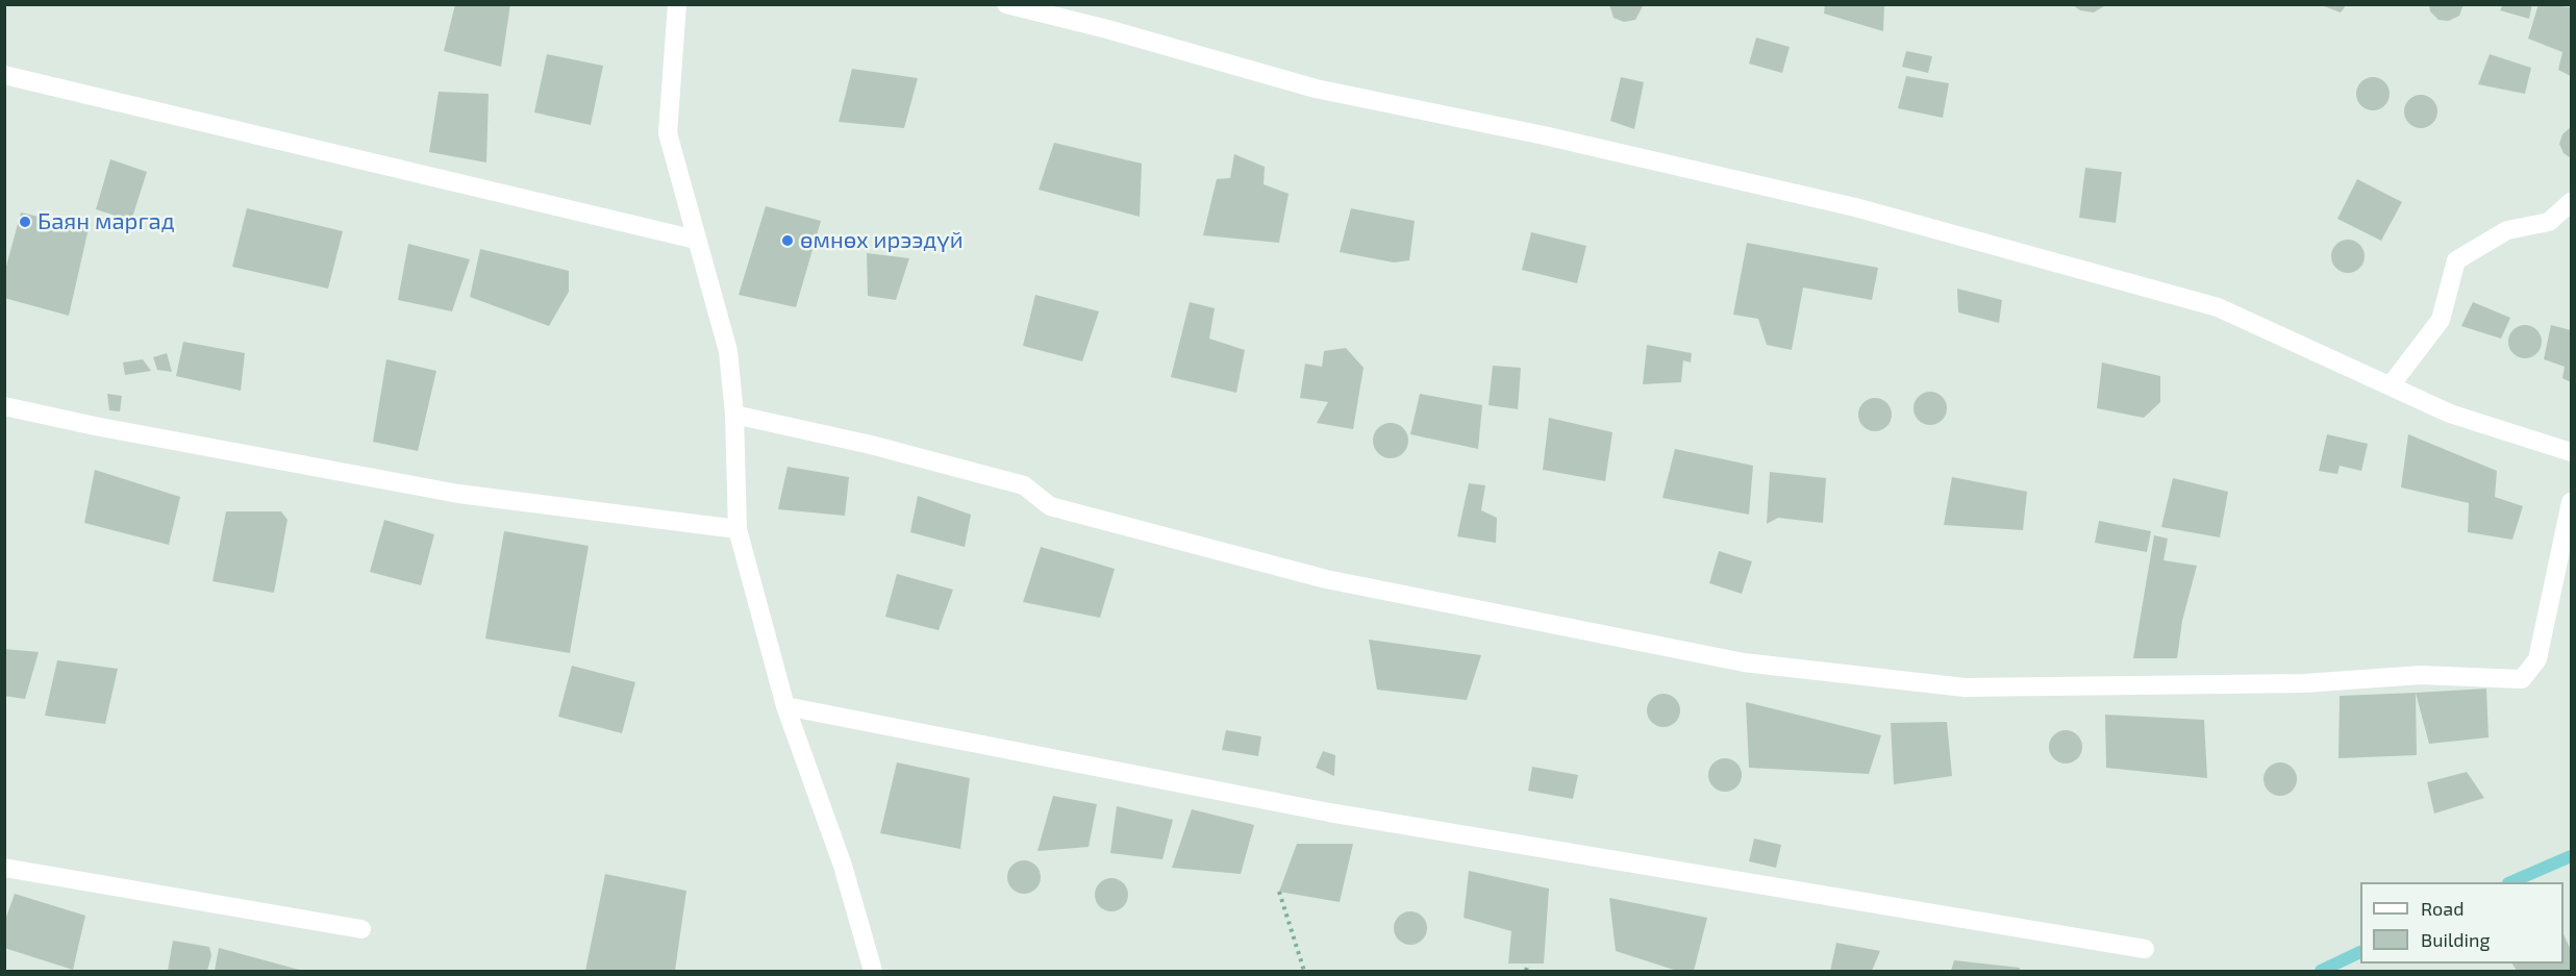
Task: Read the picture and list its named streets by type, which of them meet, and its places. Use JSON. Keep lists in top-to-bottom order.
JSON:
{
  "places": ["Баян маргад", "өмнөх ирээдүй"],
  "legend": ["Road", "Building"]
}
